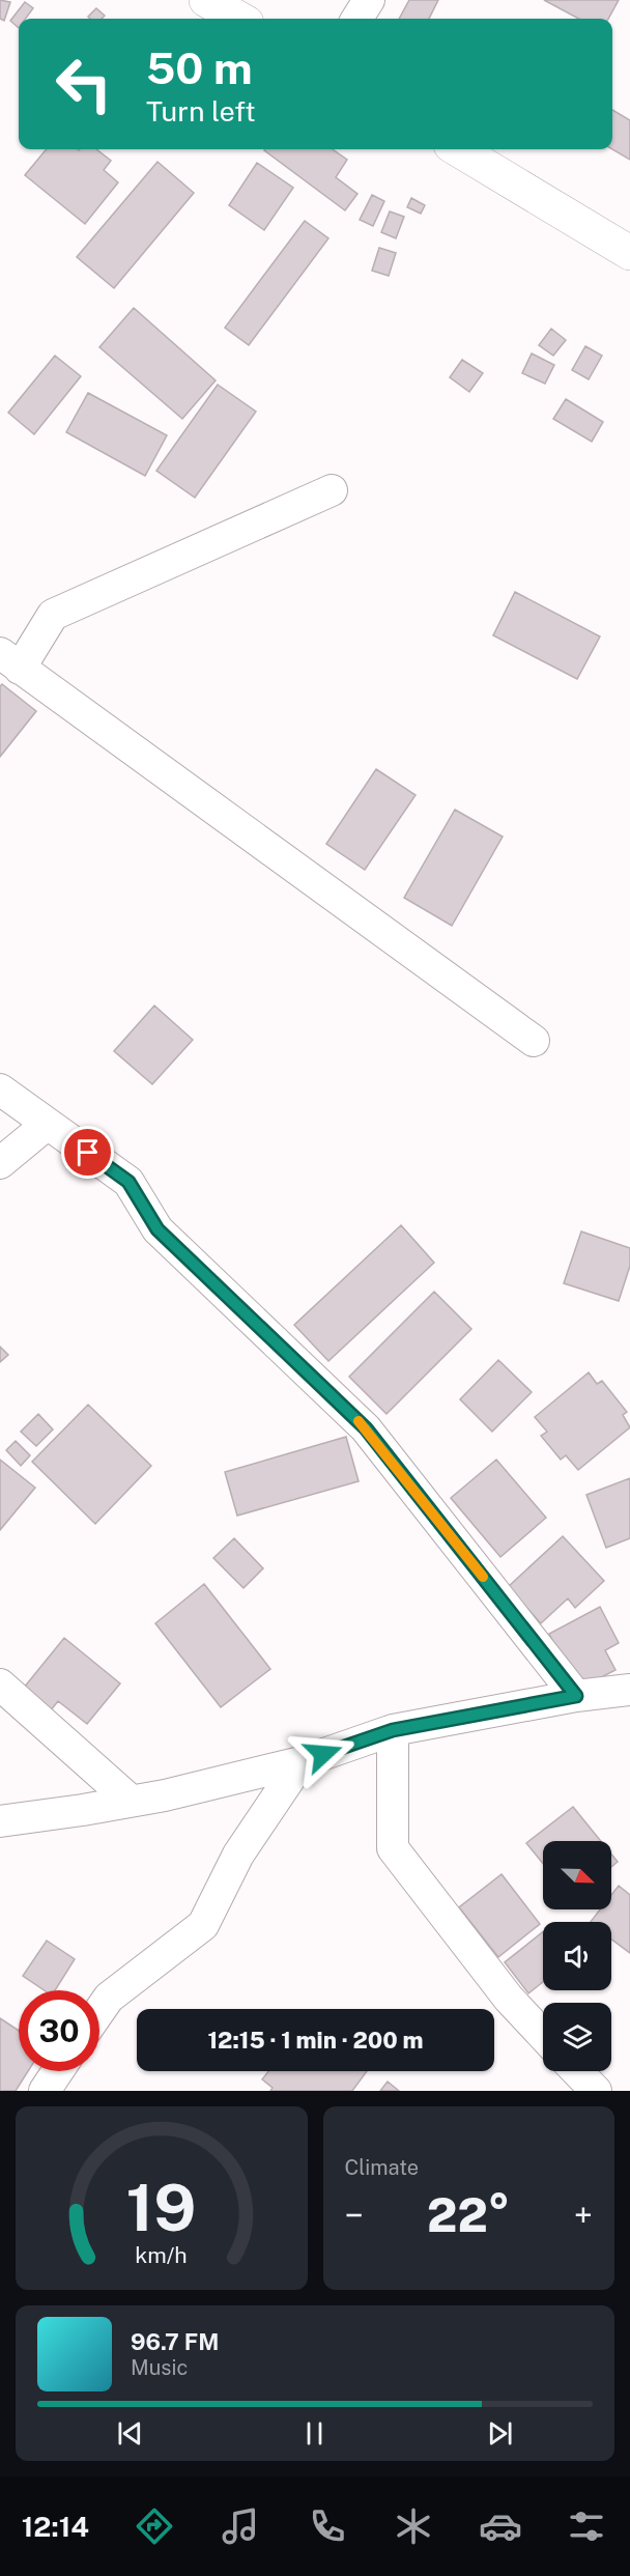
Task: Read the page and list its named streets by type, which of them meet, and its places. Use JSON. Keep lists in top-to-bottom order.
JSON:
{
  "north": "bottom right",
  "page": {
    "turn": ["50 m", "Turn left"],
    "limit": "30",
    "trip": "12:15 · 1 min · 200 m",
    "tile": "Climate",
    "heat": ["−", "22°", "+"],
    "song": ["96.7 FM", "Music"],
    "tabs": "12:14",
    "gauge": ["19", "km/h"]
  }
}
